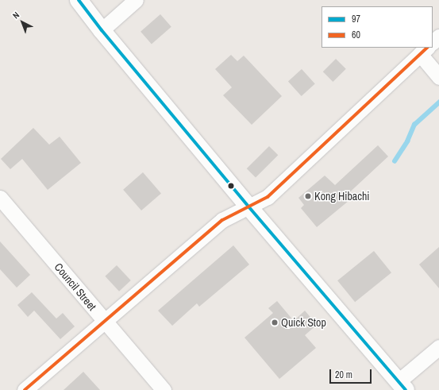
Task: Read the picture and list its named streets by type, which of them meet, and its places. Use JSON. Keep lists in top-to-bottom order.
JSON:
{
  "streets": {
    "street": ["Council Street"]
  },
  "places": ["Kong Hibachi", "Quick Stop"],
  "lines": ["transit line 97", "transit line 60"],
  "legend": ["97", "60"],
  "scale_bar": "20 m",
  "north": "top left"
}
